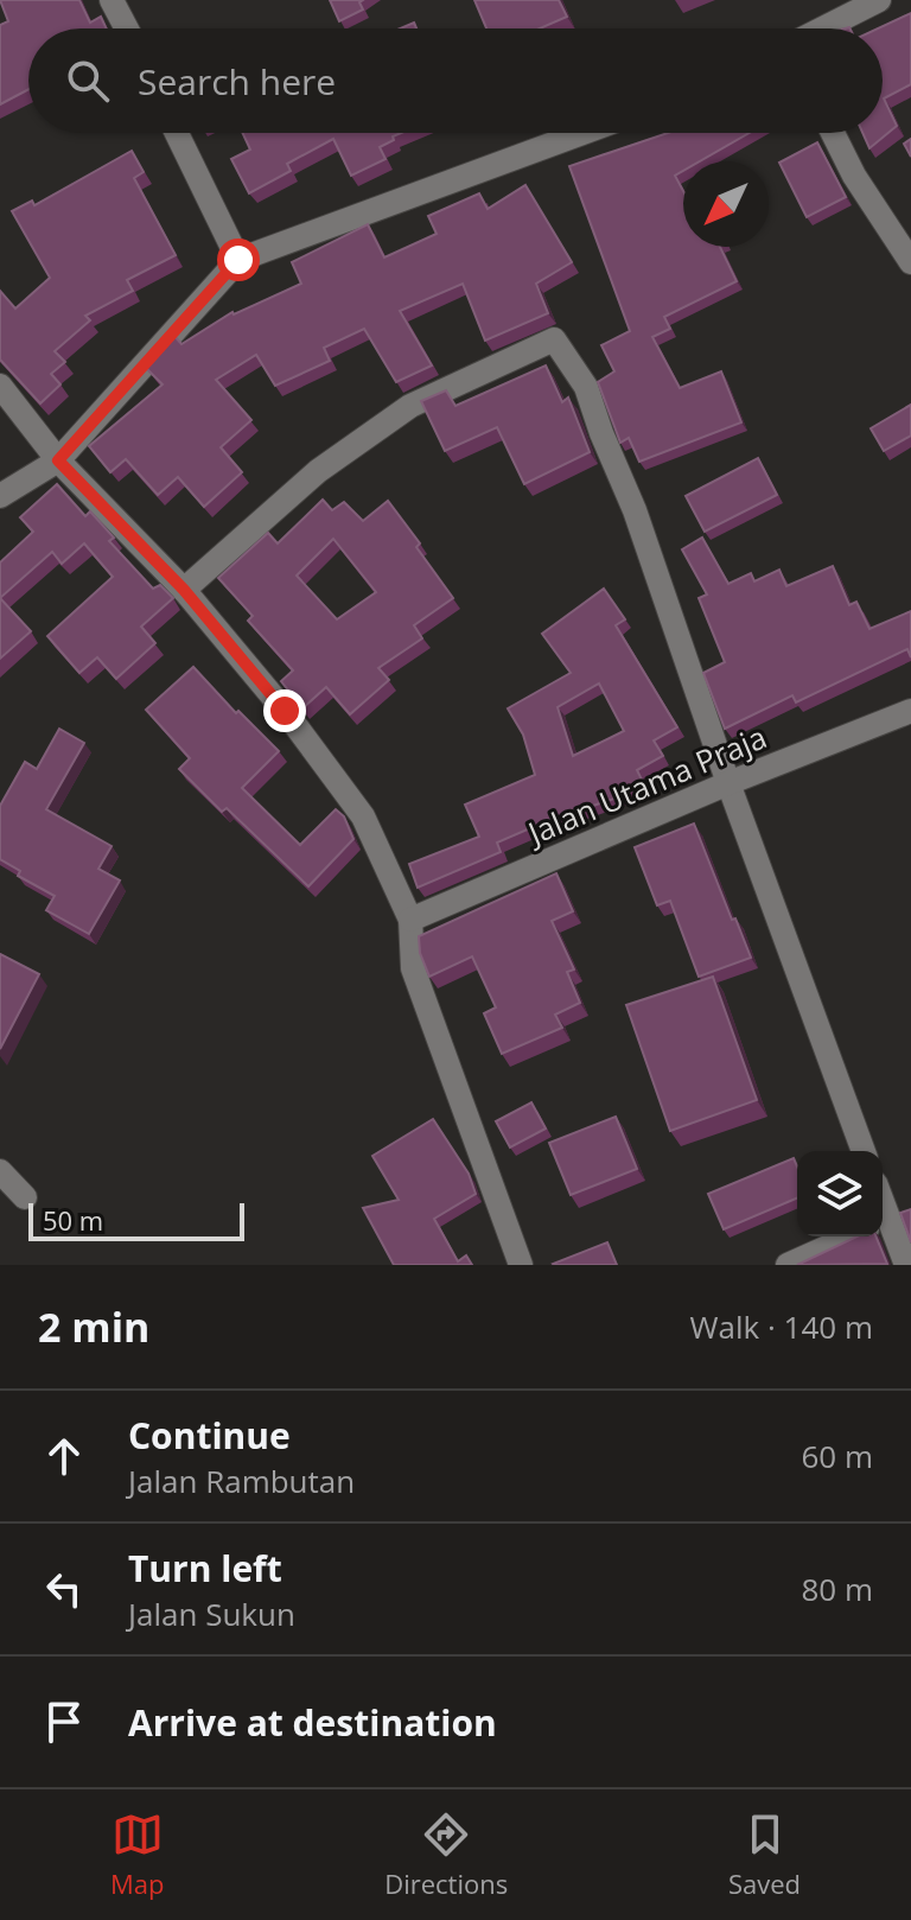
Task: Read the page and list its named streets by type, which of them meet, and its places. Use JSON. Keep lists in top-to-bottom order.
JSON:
{
  "streets": {
    "street": ["Jalan Utama Praja"]
  },
  "scale_bar": "50 m",
  "north": "bottom left",
  "page": {
    "search": "Search here",
    "scale": "50 m",
    "heading": ["2 min", "Walk · 140 m"],
    "list": [
      ["Continue", "Jalan Rambutan", "60 m"],
      ["Turn left", "Jalan Sukun", "80 m"],
      "Arrive at destination"
    ],
    "nav": ["Map", "Directions", "Saved"]
  }
}
